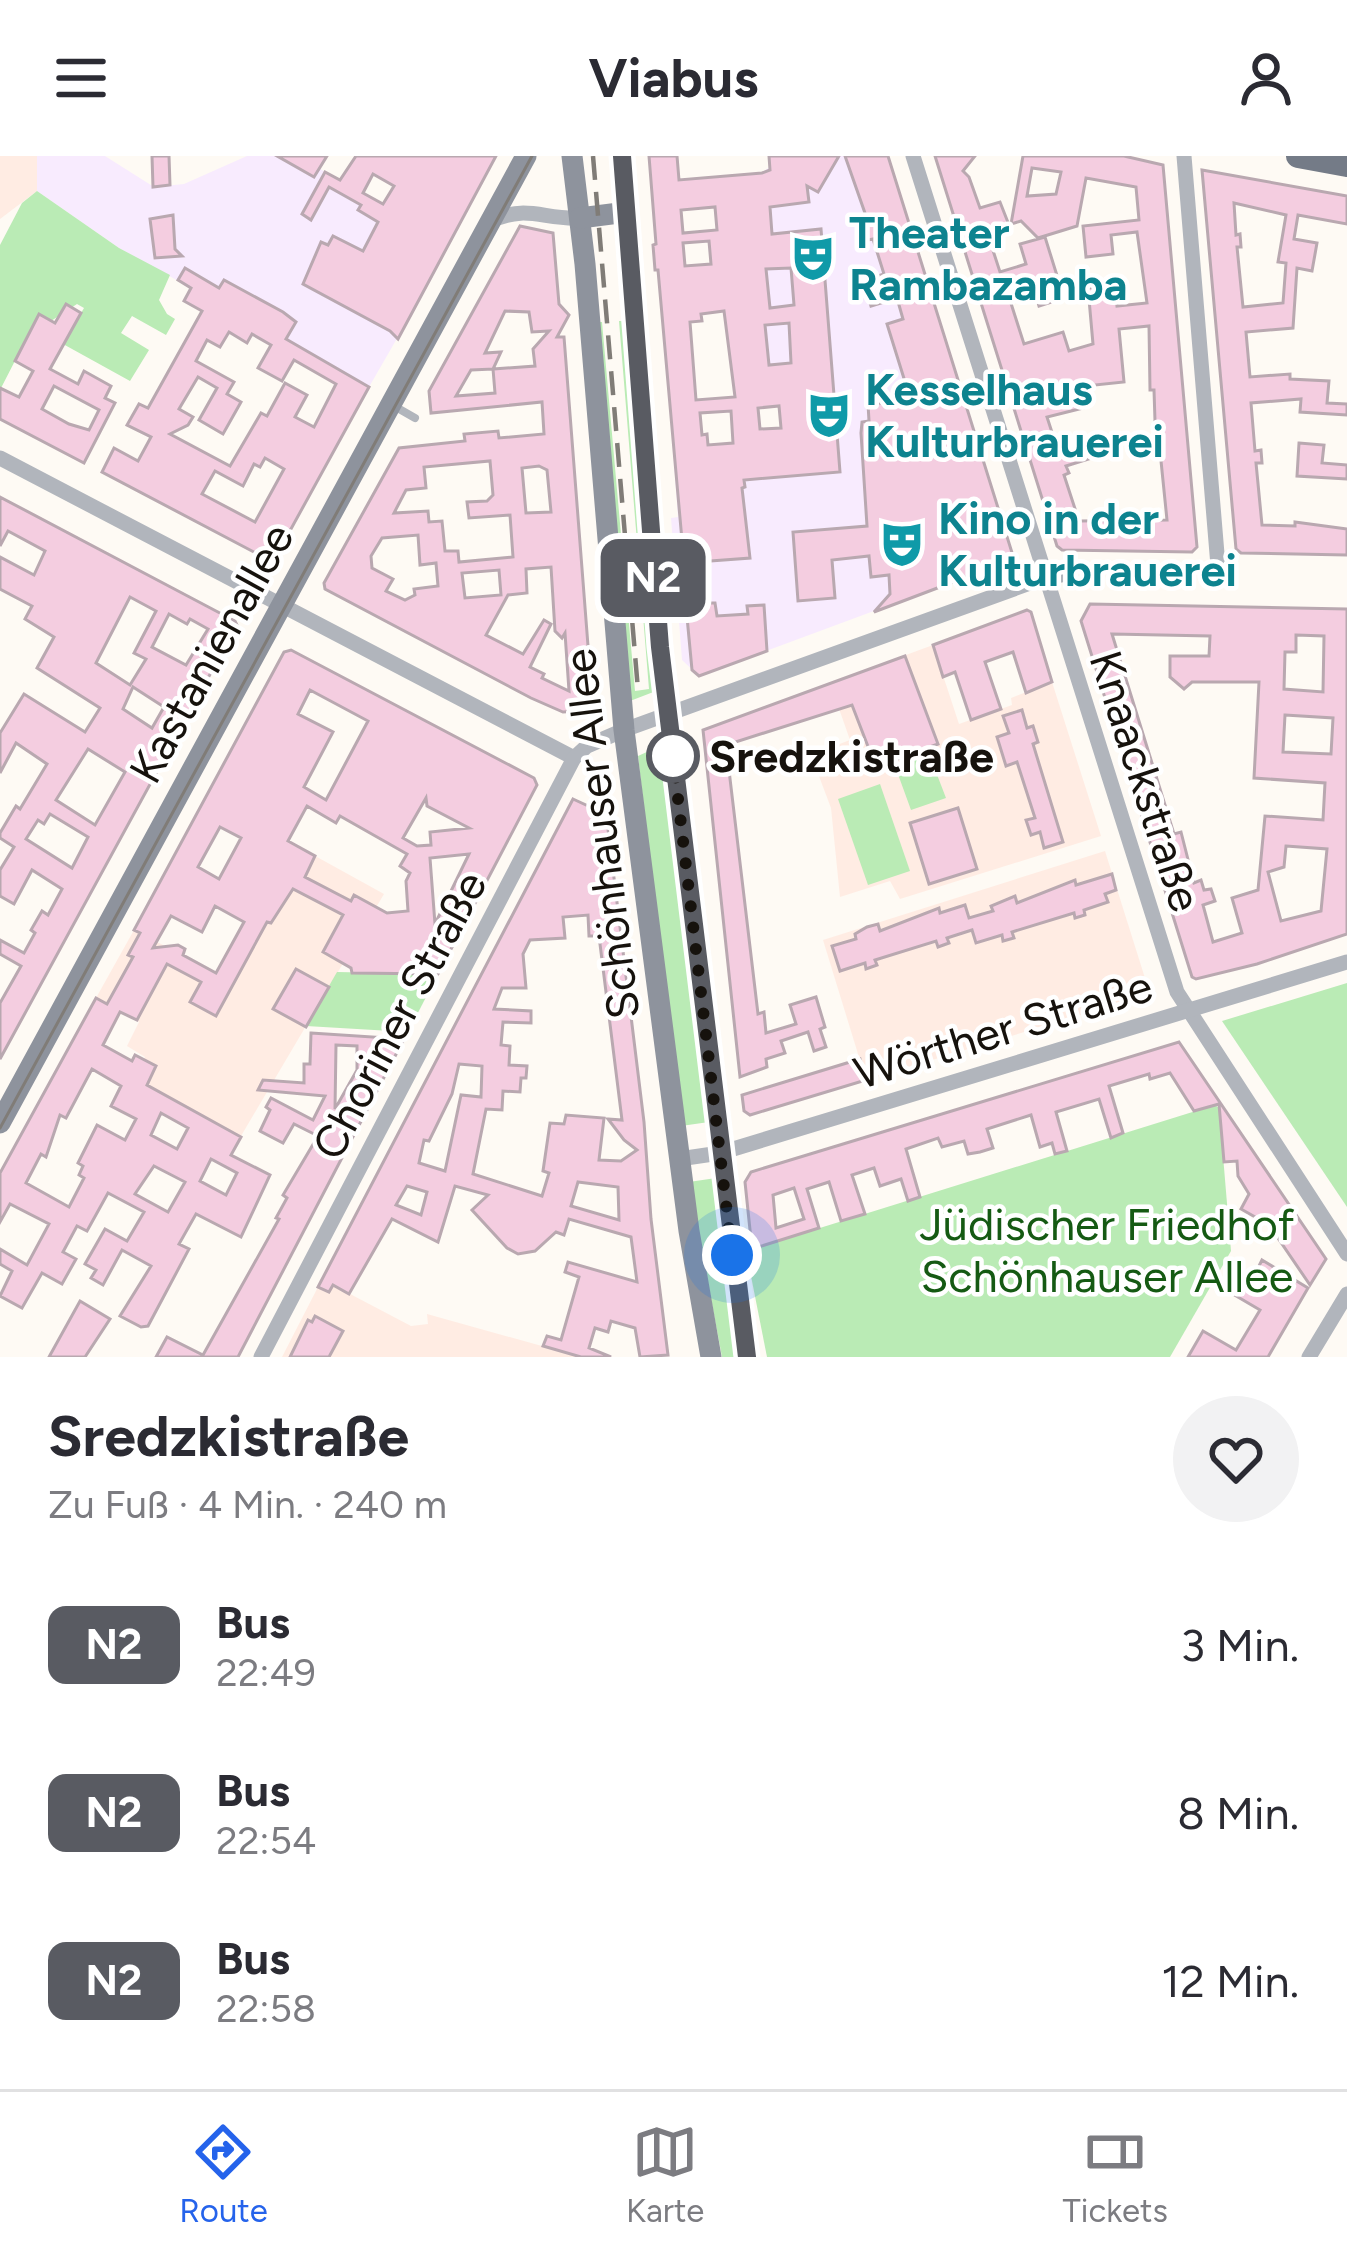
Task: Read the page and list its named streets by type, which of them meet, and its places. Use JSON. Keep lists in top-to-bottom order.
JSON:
{
  "streets": {
    "main road": ["Kastanienallee", "Schönhauser Allee"],
    "street": ["Knaackstraße", "Choriner Straße", "Wörther Straße"]
  },
  "crossings": [
    ["Knaackstraße", "Wörther Straße"],
    ["Schönhauser Allee", "Wörther Straße"]
  ],
  "parks": ["Jüdischer Friedhof Schönhauser Allee"],
  "places": {
    "theatre": ["Theater Rambazamba", "Kesselhaus Kulturbrauerei", "Kino in der Kulturbrauerei"],
    "other": ["Sredzkistraße"]
  },
  "lines": ["bus line N2"],
  "page": {
    "header": "Viabus",
    "on_map": "N2",
    "heading": ["Sredzkistraße", "Zu Fuß · 4 Min. · 240 m"],
    "list": [
      {
        "mark": "N2",
        "name": "Bus",
        "note": "22:49",
        "value": "3 Min."
      },
      {
        "mark": "N2",
        "name": "Bus",
        "note": "22:54",
        "value": "8 Min."
      },
      {
        "mark": "N2",
        "name": "Bus",
        "note": "22:58",
        "value": "12 Min."
      }
    ],
    "tabs": ["Route", "Karte", "Tickets"]
  }
}
